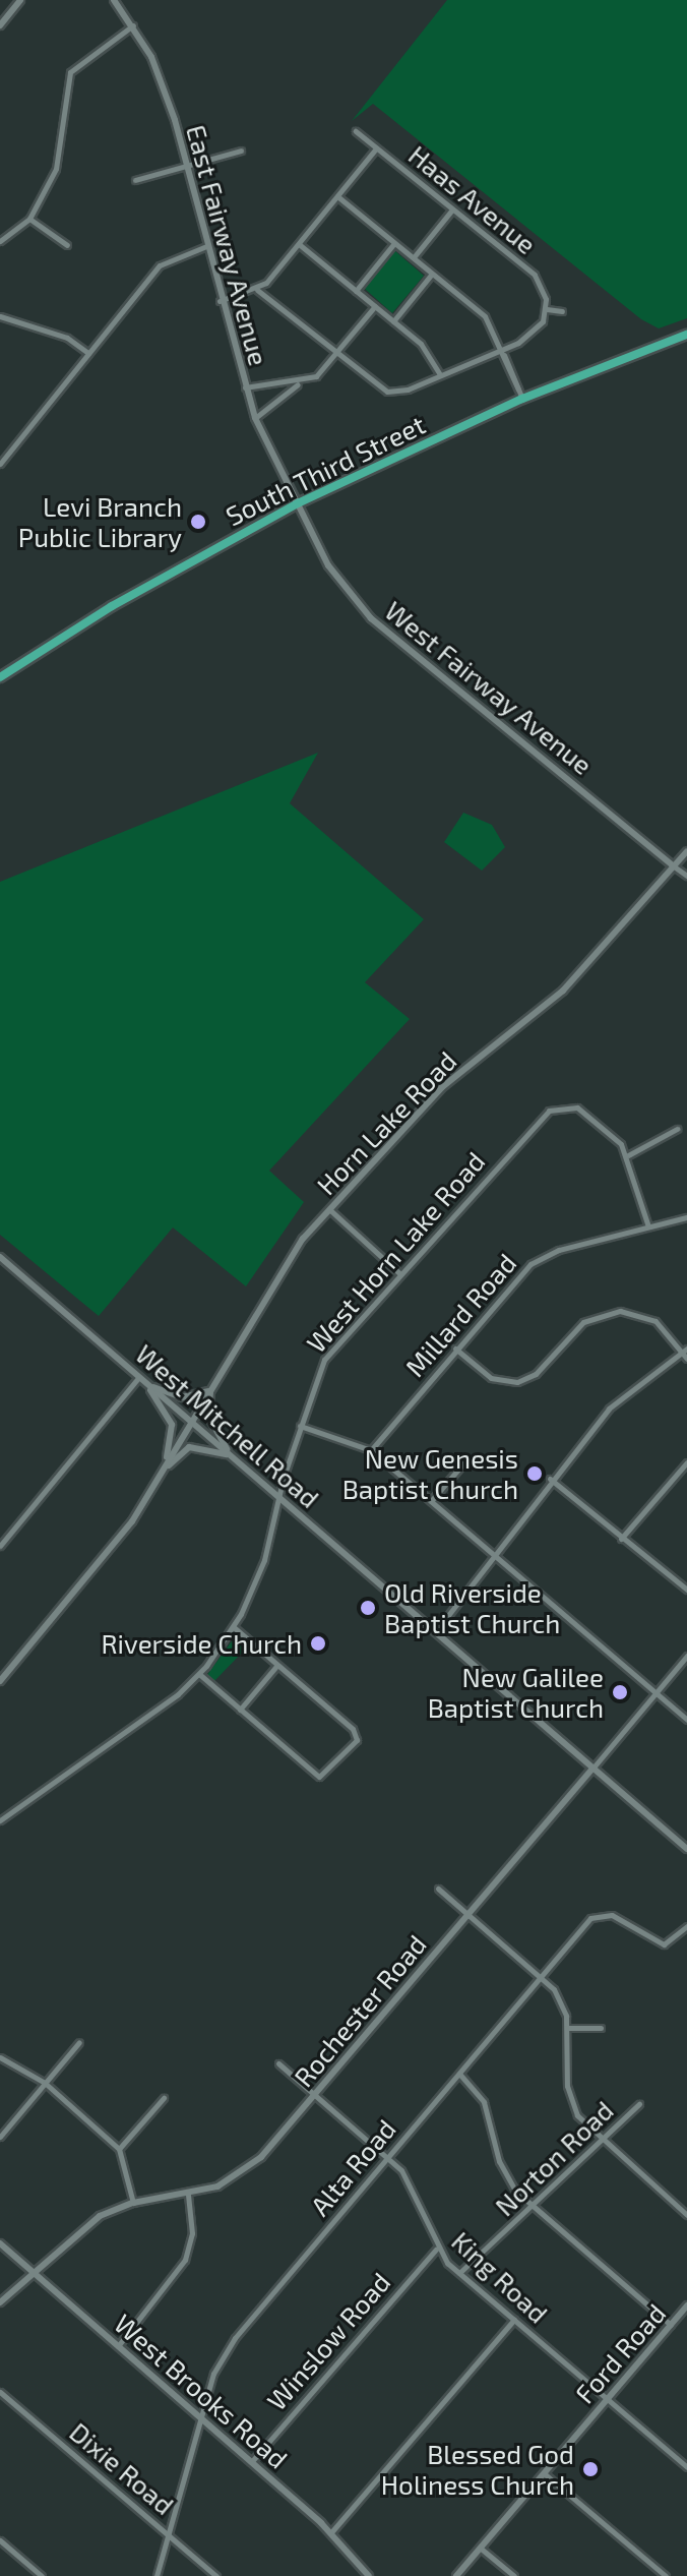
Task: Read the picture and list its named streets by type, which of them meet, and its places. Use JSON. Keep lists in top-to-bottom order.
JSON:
{
  "streets": {
    "highway": ["South Third Street"],
    "street": [
      "Haas Avenue",
      "East Fairway Avenue",
      "West Fairway Avenue",
      "Horn Lake Road",
      "West Horn Lake Road",
      "Millard Road",
      "West Mitchell Road",
      "Rochester Road",
      "Norton Road",
      "Alta Road",
      "King Road",
      "Winslow Road",
      "Ford Road",
      "West Brooks Road",
      "Dixie Road"
    ]
  },
  "crossings": [
    ["East Fairway Avenue", "South Third Street"],
    ["East Fairway Avenue", "West Fairway Avenue"],
    ["South Third Street", "West Fairway Avenue"],
    ["West Fairway Avenue", "Horn Lake Road"],
    ["Horn Lake Road", "West Mitchell Road"],
    ["West Horn Lake Road", "West Mitchell Road"],
    ["West Mitchell Road", "Rochester Road"],
    ["Rochester Road", "King Road"],
    ["Rochester Road", "West Brooks Road"],
    ["Norton Road", "King Road"],
    ["Alta Road", "King Road"],
    ["Alta Road", "West Brooks Road"],
    ["Alta Road", "Dixie Road"],
    ["King Road", "Winslow Road"],
    ["King Road", "Ford Road"],
    ["Winslow Road", "West Brooks Road"]
  ],
  "places": [
    "Levi Branch Public Library",
    "New Genesis Baptist Church",
    "Old Riverside Baptist Church",
    "Riverside Church",
    "New Galilee Baptist Church",
    "Blessed God Holiness Church"
  ]
}
